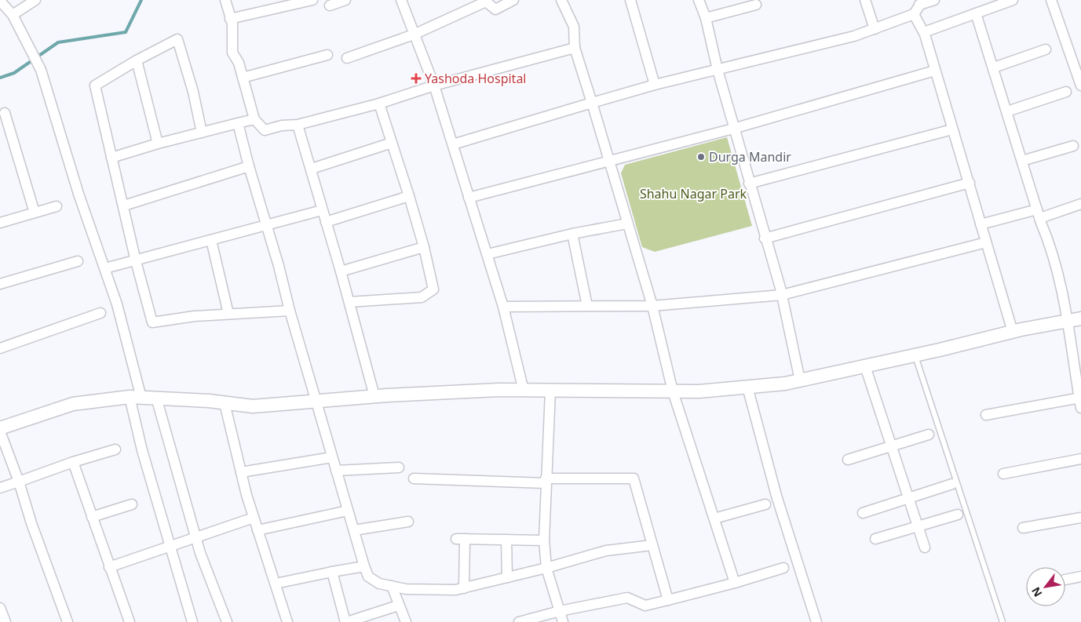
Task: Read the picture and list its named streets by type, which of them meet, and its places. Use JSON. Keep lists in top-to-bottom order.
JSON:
{
  "parks": ["Shahu Nagar Park"],
  "places": {
    "health": ["Yashoda Hospital"],
    "other": ["Durga Mandir"]
  },
  "north": "bottom left"
}
